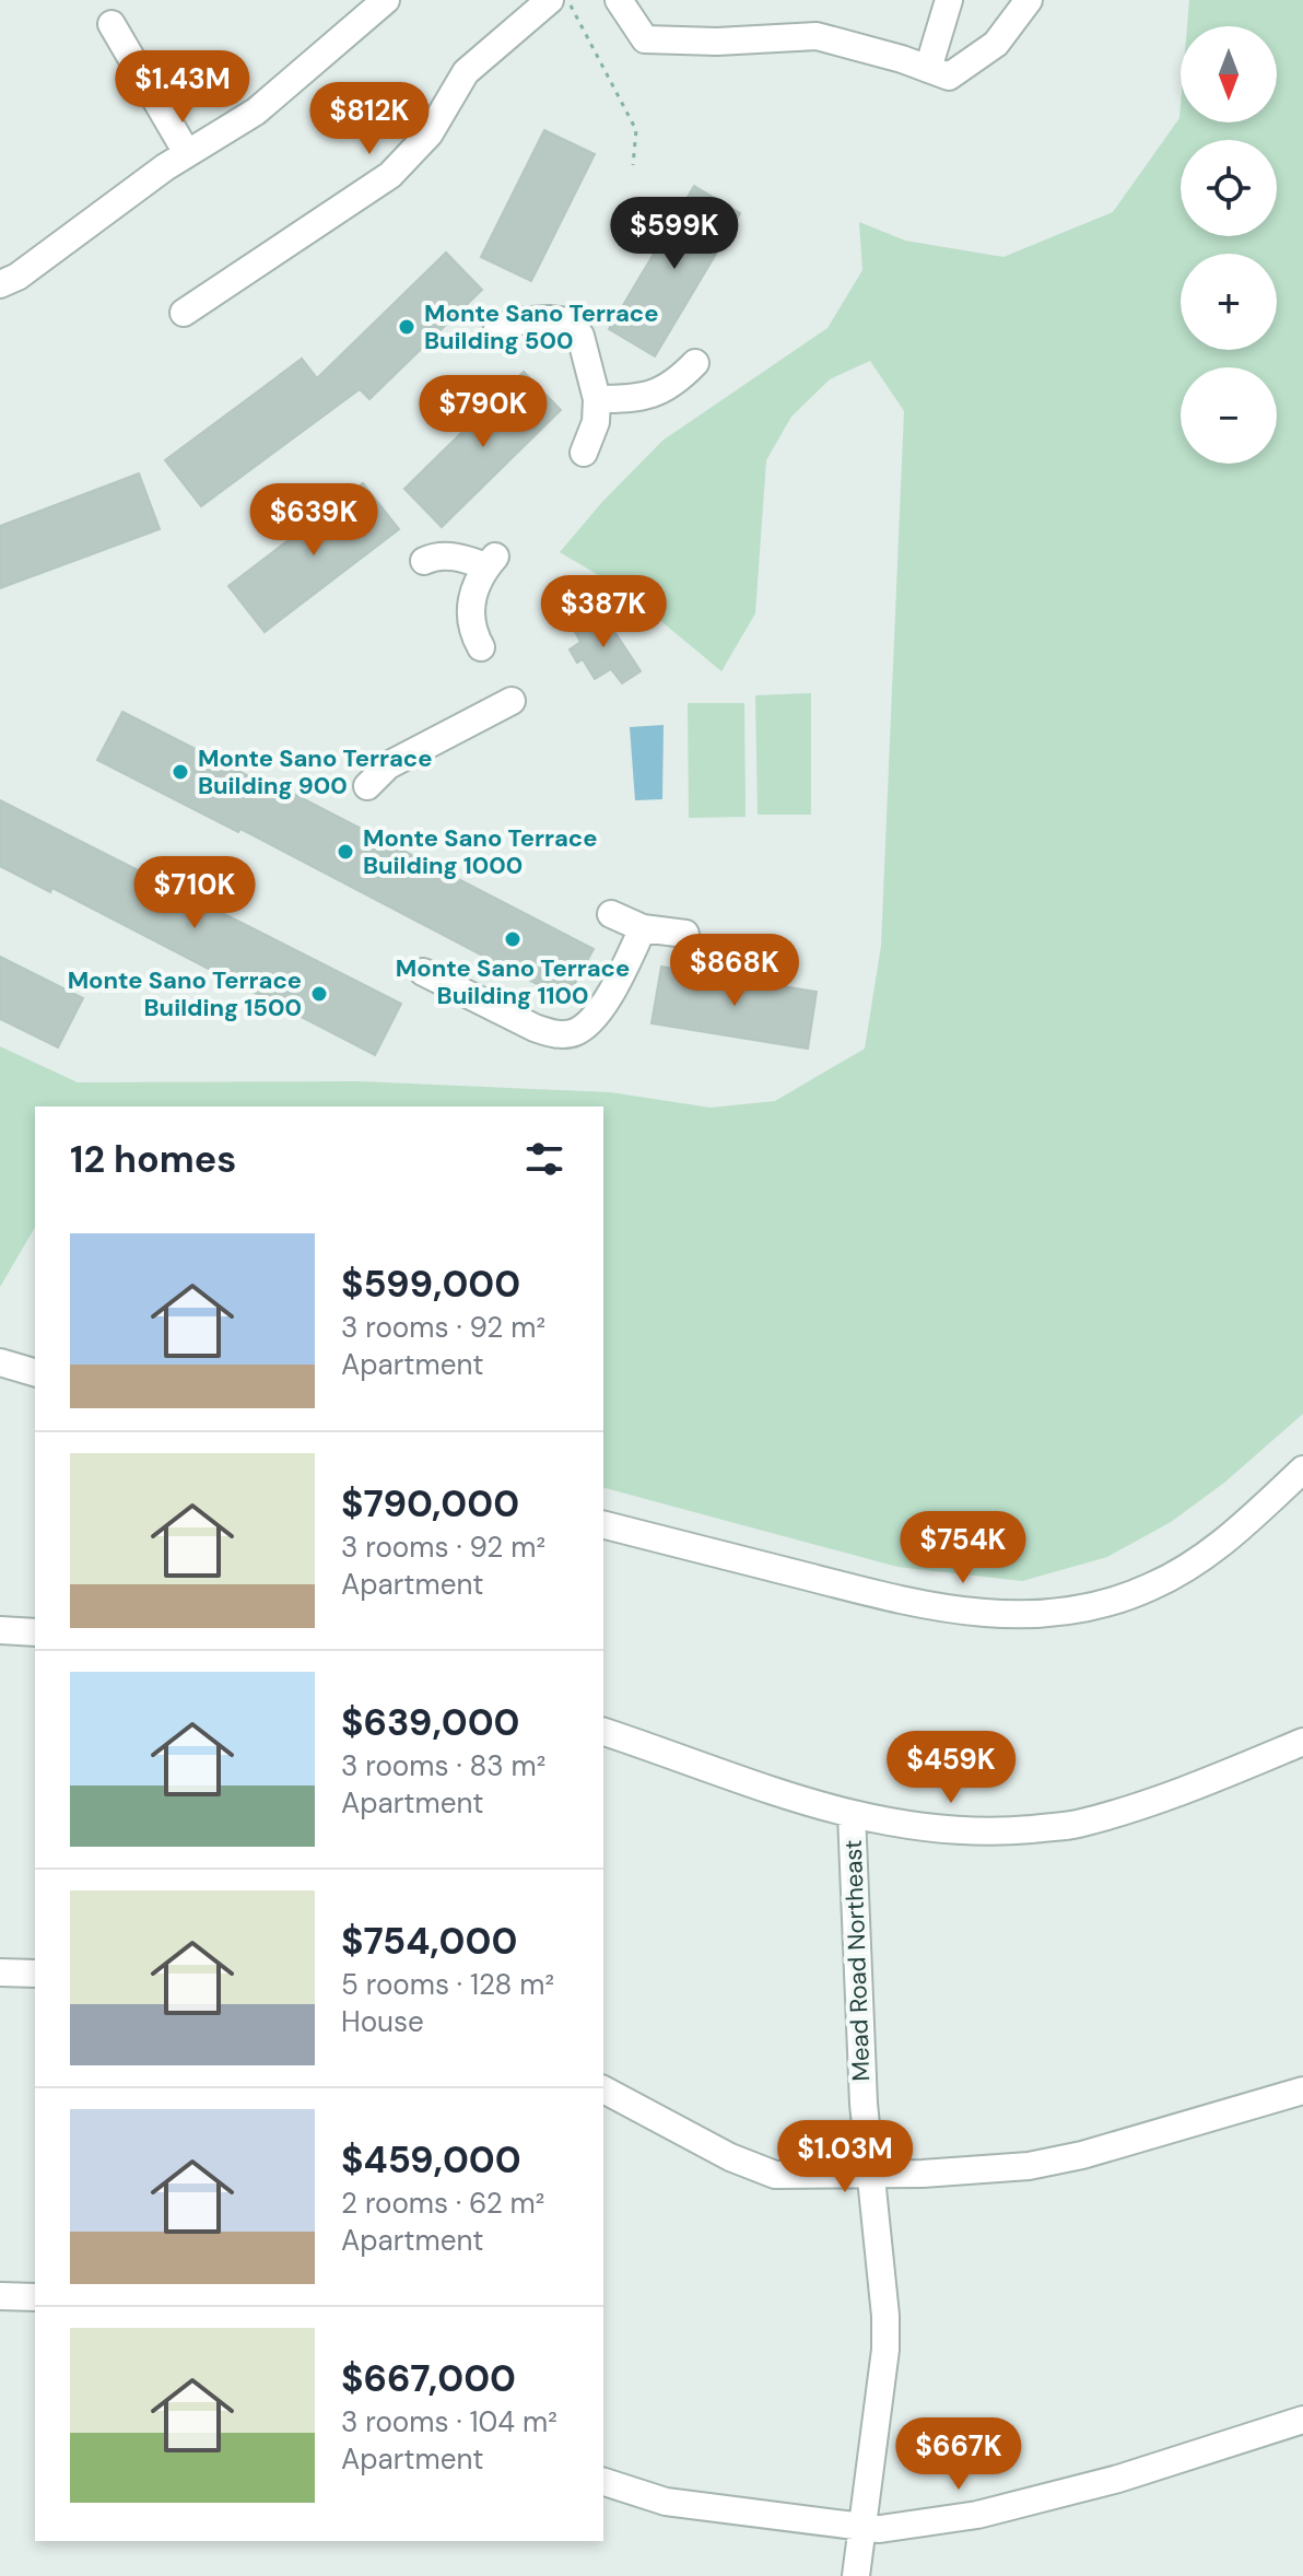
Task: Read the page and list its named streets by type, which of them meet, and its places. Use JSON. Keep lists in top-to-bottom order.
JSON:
{
  "streets": {
    "street": ["Mead Road Northeast"]
  },
  "places": [
    "Monte Sano Terrace Building 500",
    "Monte Sano Terrace Building 900",
    "Monte Sano Terrace Building 1000",
    "Monte Sano Terrace Building 1100",
    "Monte Sano Terrace Building 1500"
  ],
  "north": "bottom",
  "page": {
    "map_buttons": ["+", "−"],
    "price": [
      "$1.43M",
      "$812K",
      "$599K",
      "$790K",
      "$639K",
      "$387K",
      "$710K",
      "$868K",
      "$754K",
      "$459K",
      "$1.03M",
      "$667K"
    ],
    "heading": "12 homes",
    "list": [
      {
        "name": "$599,000",
        "note": "3 rooms · 92 m² · Apartment"
      },
      {
        "name": "$790,000",
        "note": "3 rooms · 92 m² · Apartment"
      },
      {
        "name": "$639,000",
        "note": "3 rooms · 83 m² · Apartment"
      },
      {
        "name": "$754,000",
        "note": "5 rooms · 128 m² · House"
      },
      {
        "name": "$459,000",
        "note": "2 rooms · 62 m² · Apartment"
      },
      {
        "name": "$667,000",
        "note": "3 rooms · 104 m² · Apartment"
      }
    ]
  }
}
